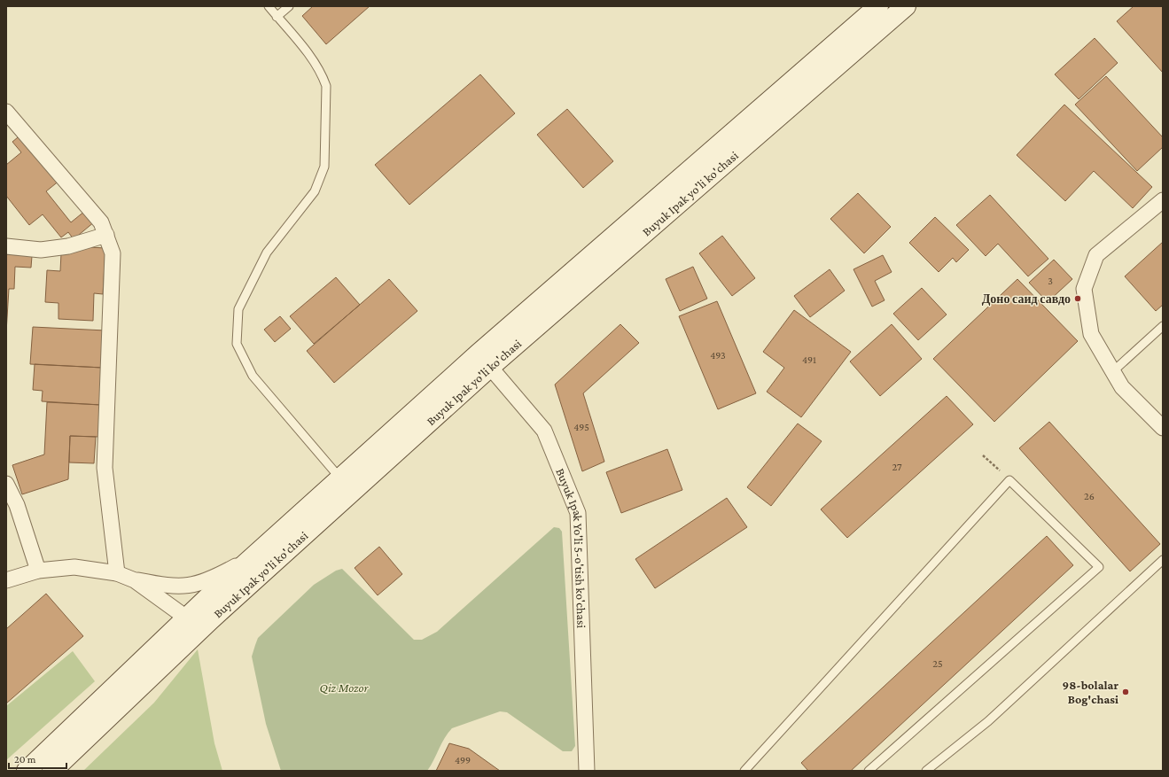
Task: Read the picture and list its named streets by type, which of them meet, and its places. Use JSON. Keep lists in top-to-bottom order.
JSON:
{
  "streets": {
    "street": ["Buyuk Ipak yo'li ko'chasi", "Buyuk Ipak Yo'li 5-o'tish ko'chasi"]
  },
  "crossings": [
    ["Buyuk Ipak yo'li ko'chasi", "Buyuk Ipak Yo'li 5-o'tish ko'chasi"]
  ],
  "parks": ["Qiz Mozor"],
  "places": ["Доно саид савдо", "98-bolalar Bog'chasi"],
  "house_numbers": [
    "3",
    "493",
    "491",
    "495",
    "27",
    "26",
    "25",
    "499"
  ],
  "scale_bar": "20 m"
}
